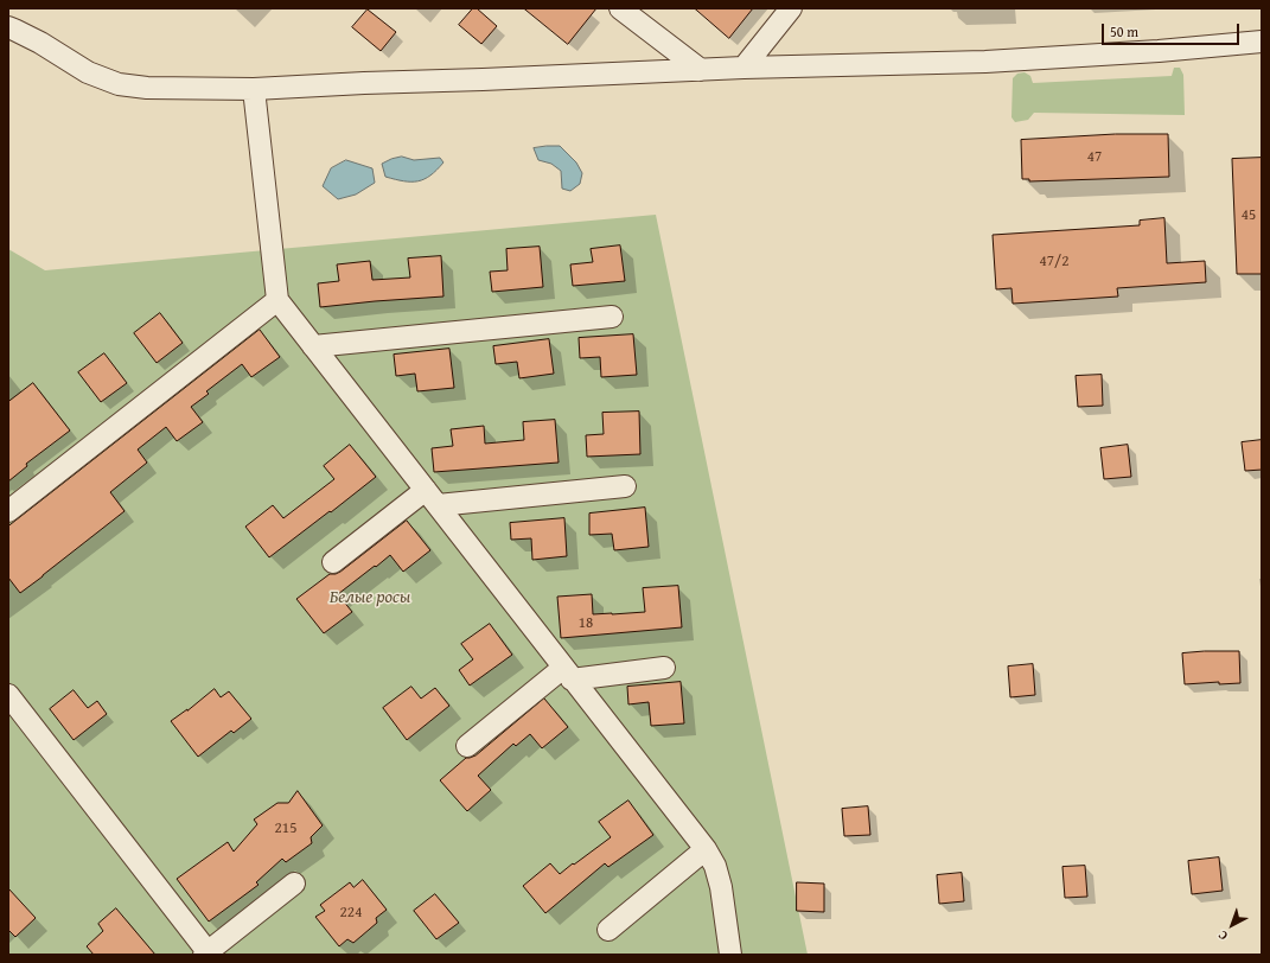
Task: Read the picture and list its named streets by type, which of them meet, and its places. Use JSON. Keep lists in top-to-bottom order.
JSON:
{
  "parks": ["Белые росы"],
  "house_numbers": [
    "47",
    "45",
    "47/2",
    "18",
    "215",
    "224"
  ],
  "scale_bar": "50 m",
  "north": "bottom left"
}
